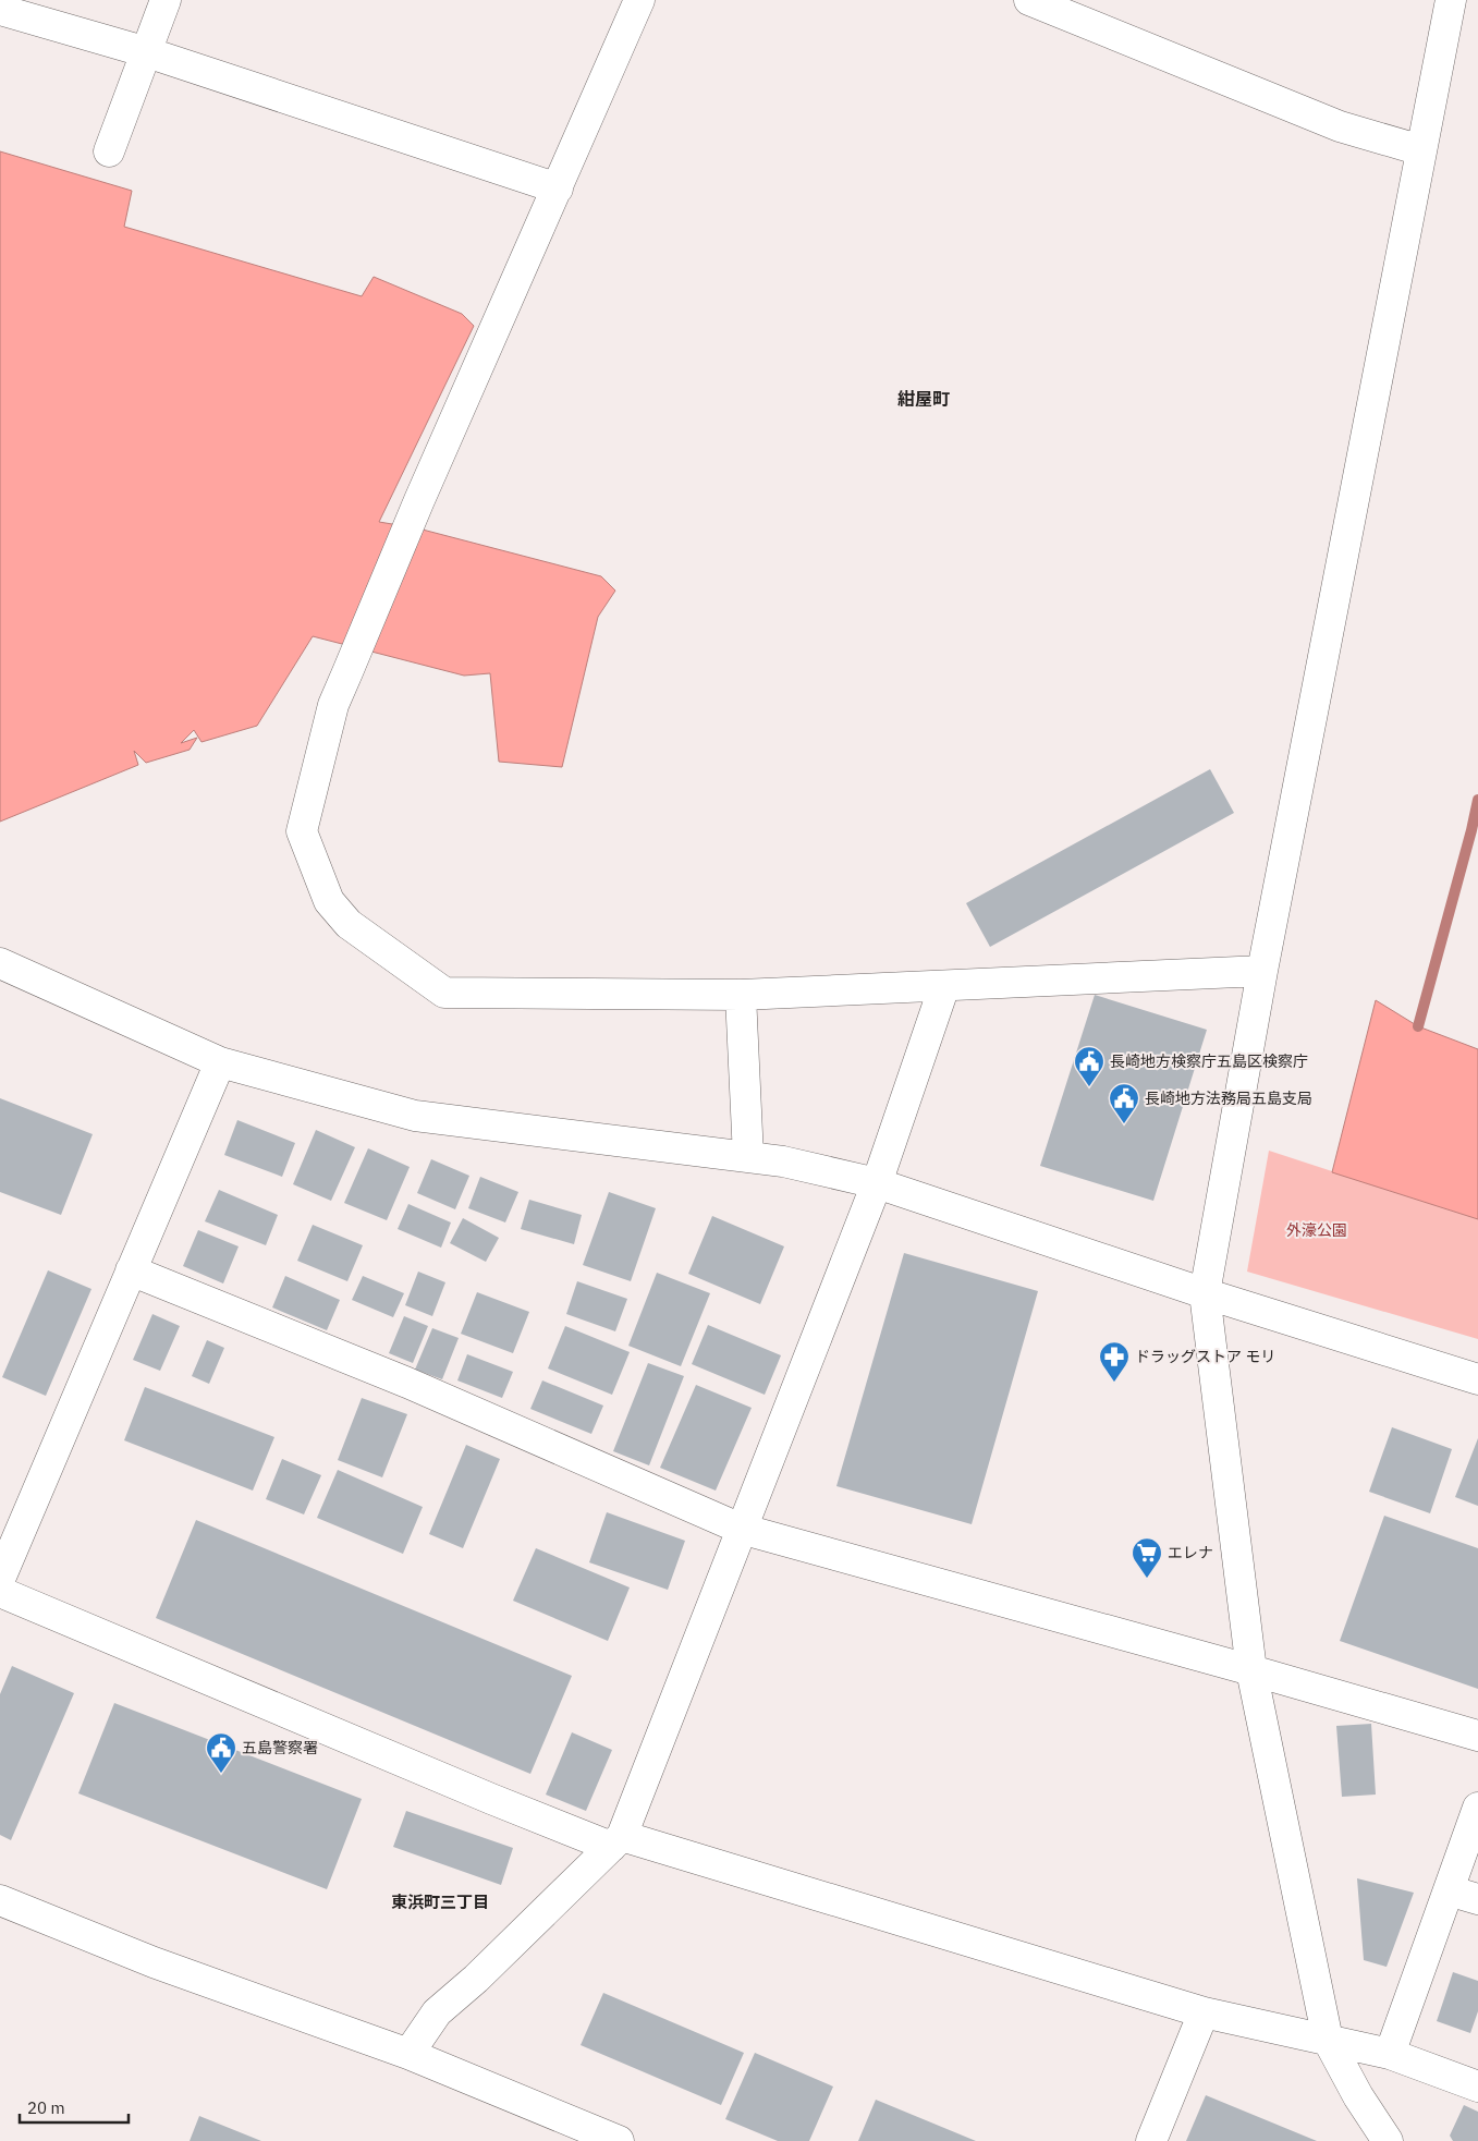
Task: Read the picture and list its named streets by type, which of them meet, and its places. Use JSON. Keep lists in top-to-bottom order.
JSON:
{
  "districts": ["紺屋町", "東浜町三丁目"],
  "parks": ["外濠公園"],
  "places": {
    "public building": ["長崎地方検察庁五島区検察庁", "長崎地方法務局五島支局", "五島警察署"],
    "pharmacy": ["ドラッグストア モリ"],
    "supermarket": ["エレナ"]
  },
  "scale_bar": "20 m"
}
